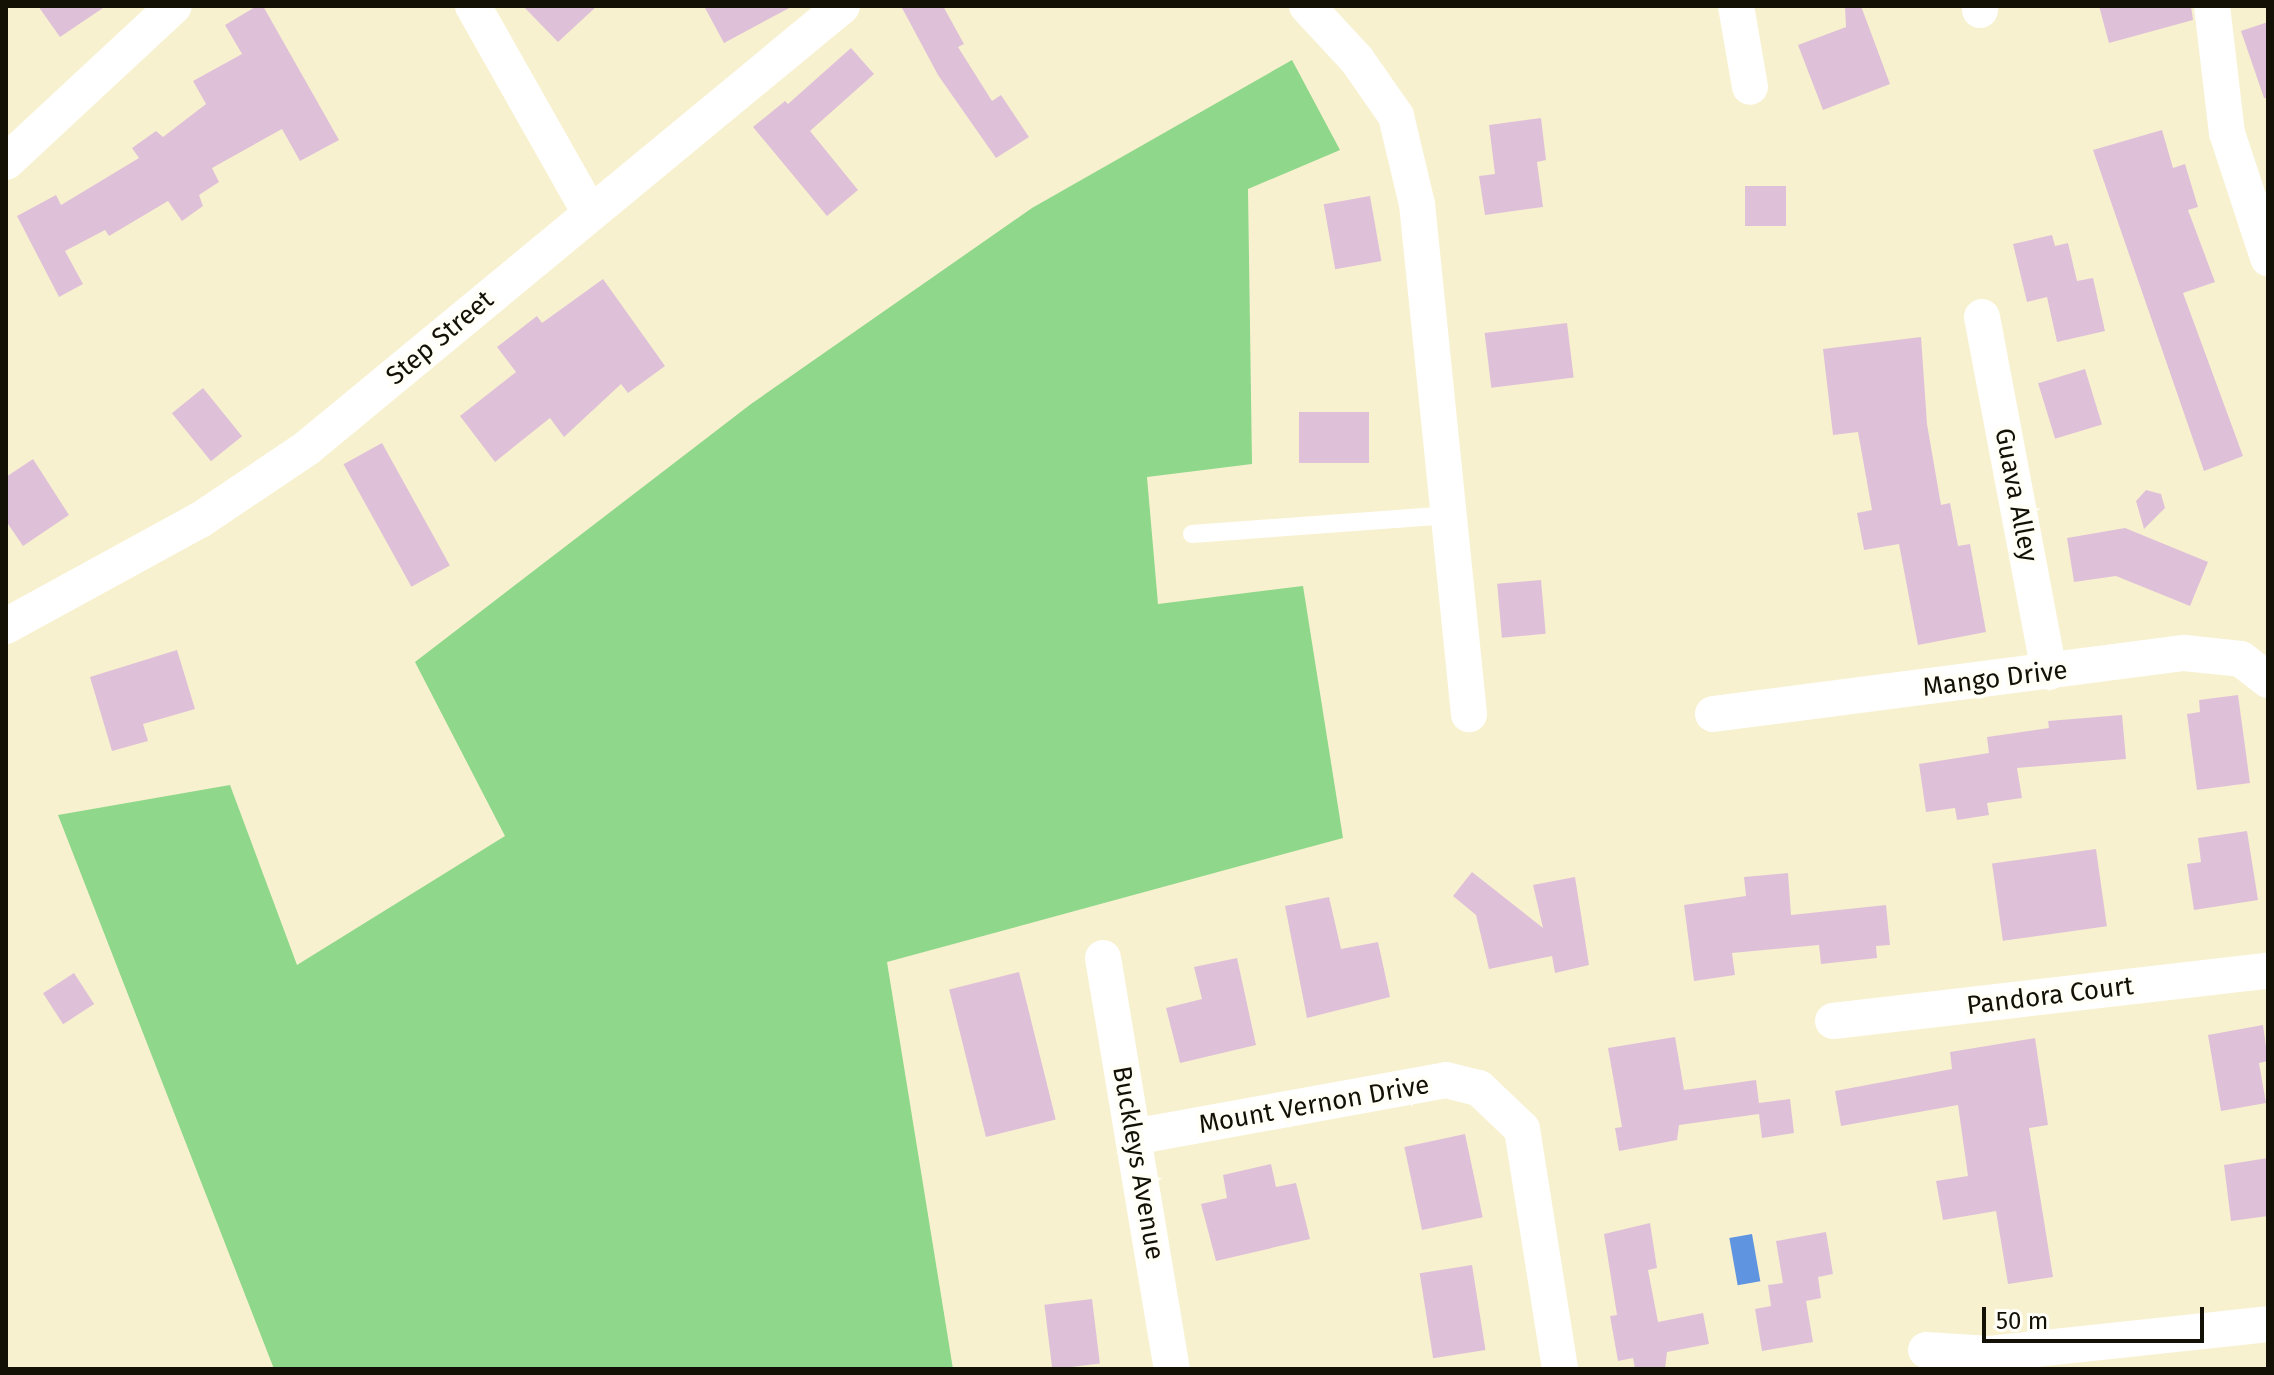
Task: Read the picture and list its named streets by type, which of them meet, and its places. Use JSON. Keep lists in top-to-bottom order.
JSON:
{
  "streets": {
    "street": [
      "Step Street",
      "Guava Alley",
      "Mango Drive",
      "Pandora Court",
      "Mount Vernon Drive",
      "Buckleys Avenue"
    ]
  },
  "crossings": [
    ["Guava Alley", "Mango Drive"],
    ["Mount Vernon Drive", "Buckleys Avenue"]
  ],
  "scale_bar": "50 m"
}
